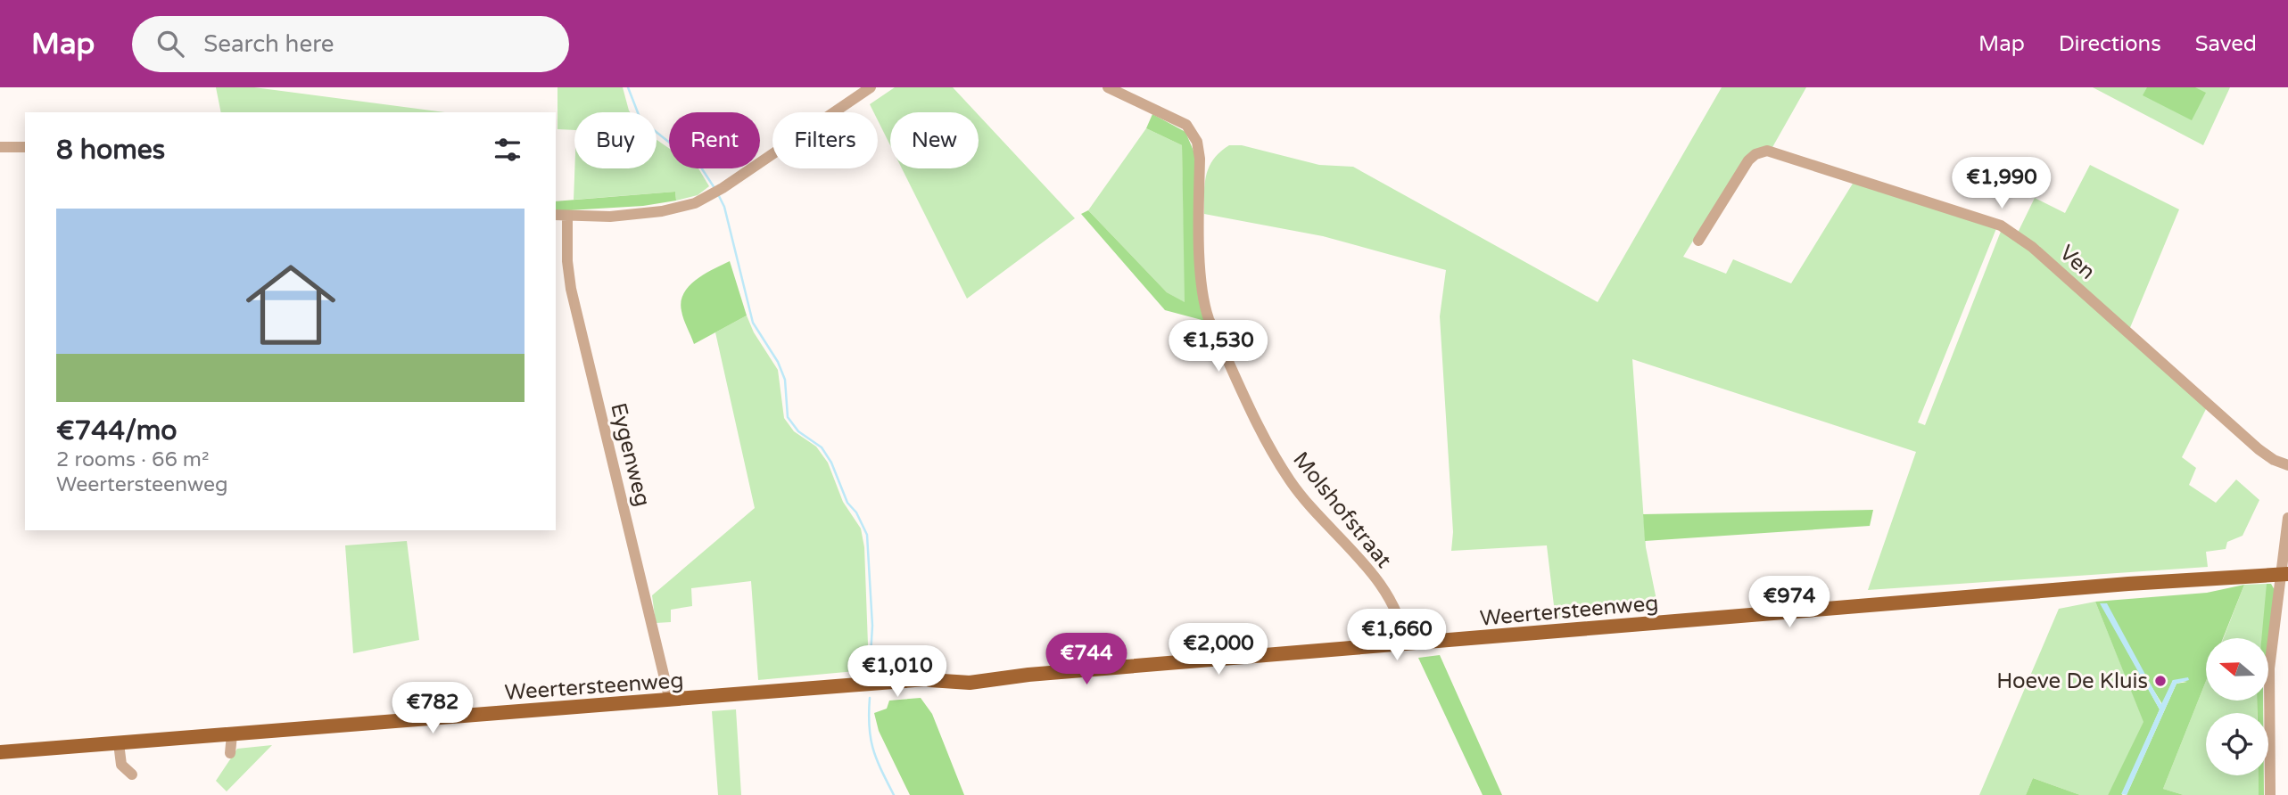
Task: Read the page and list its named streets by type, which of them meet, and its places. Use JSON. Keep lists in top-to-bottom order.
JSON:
{
  "streets": {
    "main road": ["Weertersteenweg"],
    "street": ["Ven", "Eygenweg", "Molshofstraat"]
  },
  "crossings": [
    ["Eygenweg", "Weertersteenweg"],
    ["Molshofstraat", "Weertersteenweg"]
  ],
  "places": ["Hoeve De Kluis"],
  "north": "left",
  "page": {
    "header": "Map",
    "search": "Search here",
    "nav": ["Map", "Directions", "Saved"],
    "chip": [
      "Buy",
      "Rent",
      "Filters",
      "New"
    ],
    "heading": "8 homes",
    "price": [
      "€1,990",
      "€1,530",
      "€974",
      "€1,660",
      "€2,000",
      "€744",
      "€1,010",
      "€782"
    ],
    "list": [
      {
        "name": "€744/mo",
        "note": "2 rooms · 66 m² · Weertersteenweg"
      }
    ]
  }
}
